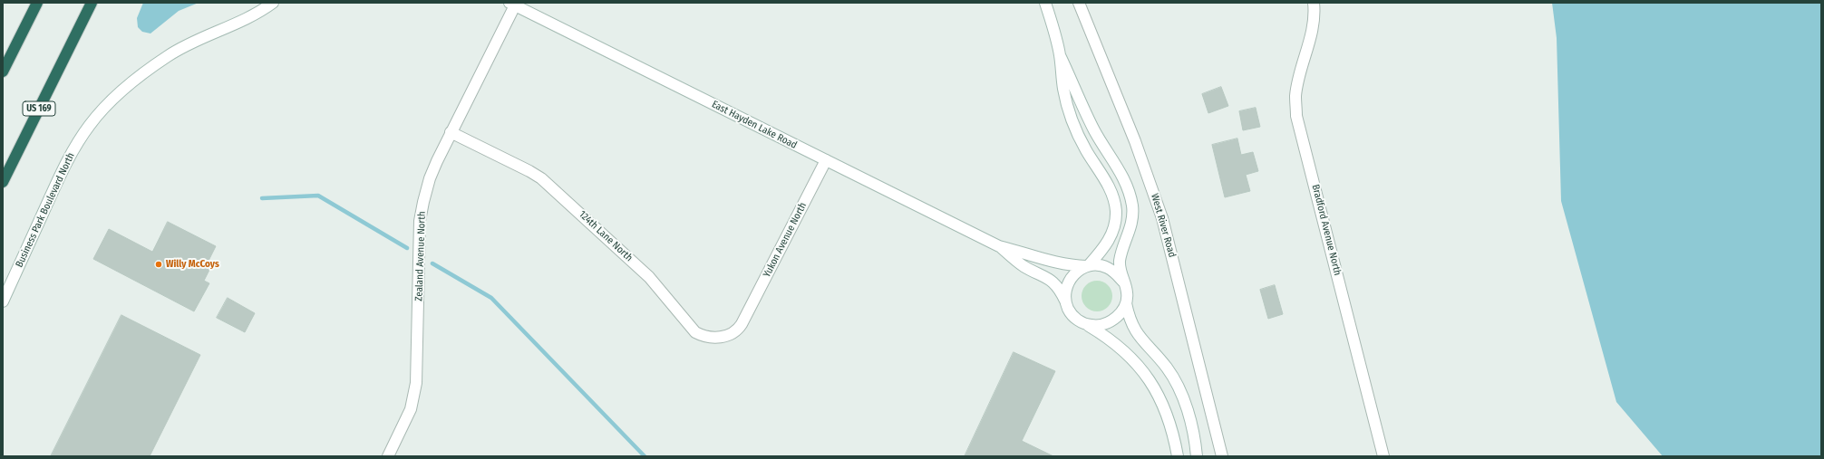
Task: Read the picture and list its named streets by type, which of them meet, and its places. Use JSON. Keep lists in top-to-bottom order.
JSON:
{
  "streets": {
    "highway": ["US 169"],
    "street": [
      "East Hayden Lake Road",
      "Business Park Boulevard North",
      "West River Road",
      "Bradford Avenue North",
      "124th Lane North",
      "Yukon Avenue North",
      "Zealand Avenue North"
    ]
  },
  "crossings": [
    ["East Hayden Lake Road", "Yukon Avenue North"],
    ["East Hayden Lake Road", "Zealand Avenue North"],
    ["124th Lane North", "Yukon Avenue North"],
    ["124th Lane North", "Zealand Avenue North"]
  ],
  "places": ["Willy McCoys"]
}
